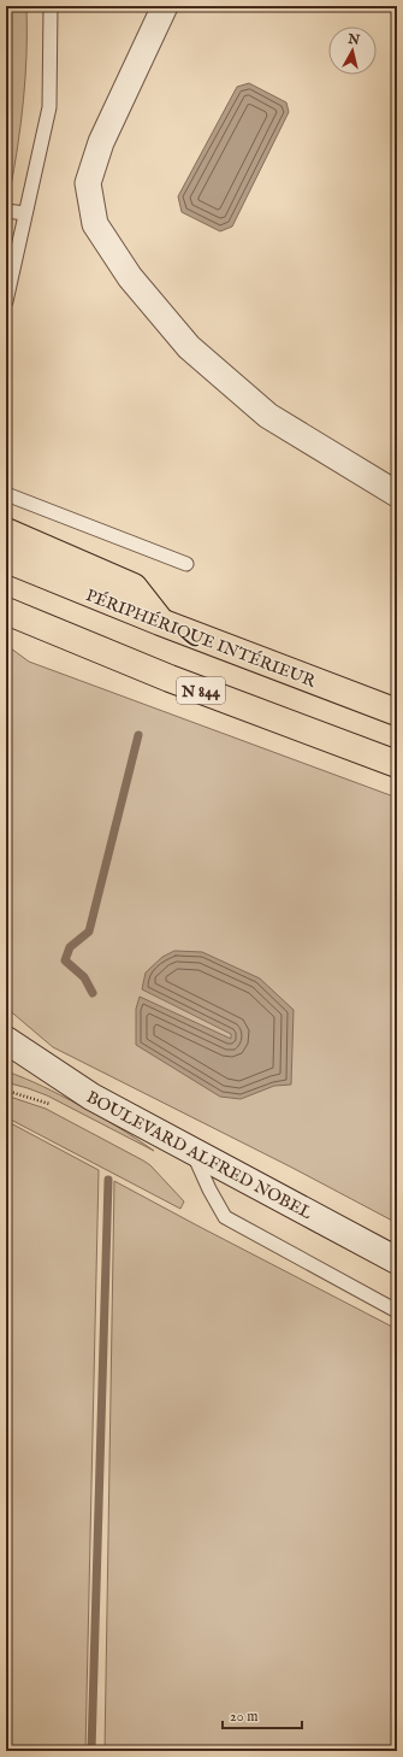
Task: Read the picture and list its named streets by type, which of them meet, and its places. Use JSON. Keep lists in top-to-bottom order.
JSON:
{
  "streets": {
    "highway": ["PÉRIPHÉRIQUE INTÉRIEUR", "N 844"],
    "main road": ["BOULEVARD ALFRED NOBEL"]
  },
  "scale_bar": "20 m",
  "north": "top"
}
